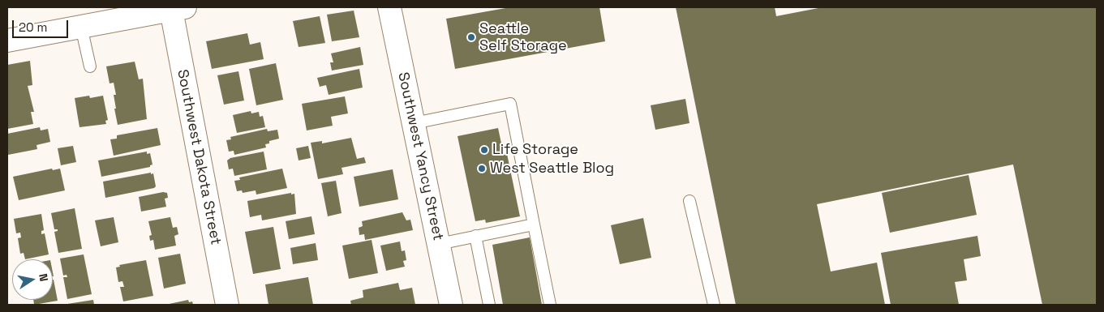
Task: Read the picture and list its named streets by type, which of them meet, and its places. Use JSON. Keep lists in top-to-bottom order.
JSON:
{
  "streets": {
    "street": ["Southwest Yancy Street", "Southwest Dakota Street"]
  },
  "places": ["Seattle Self Storage", "Life Storage", "West Seattle Blog"],
  "scale_bar": "20 m",
  "north": "right"
}
